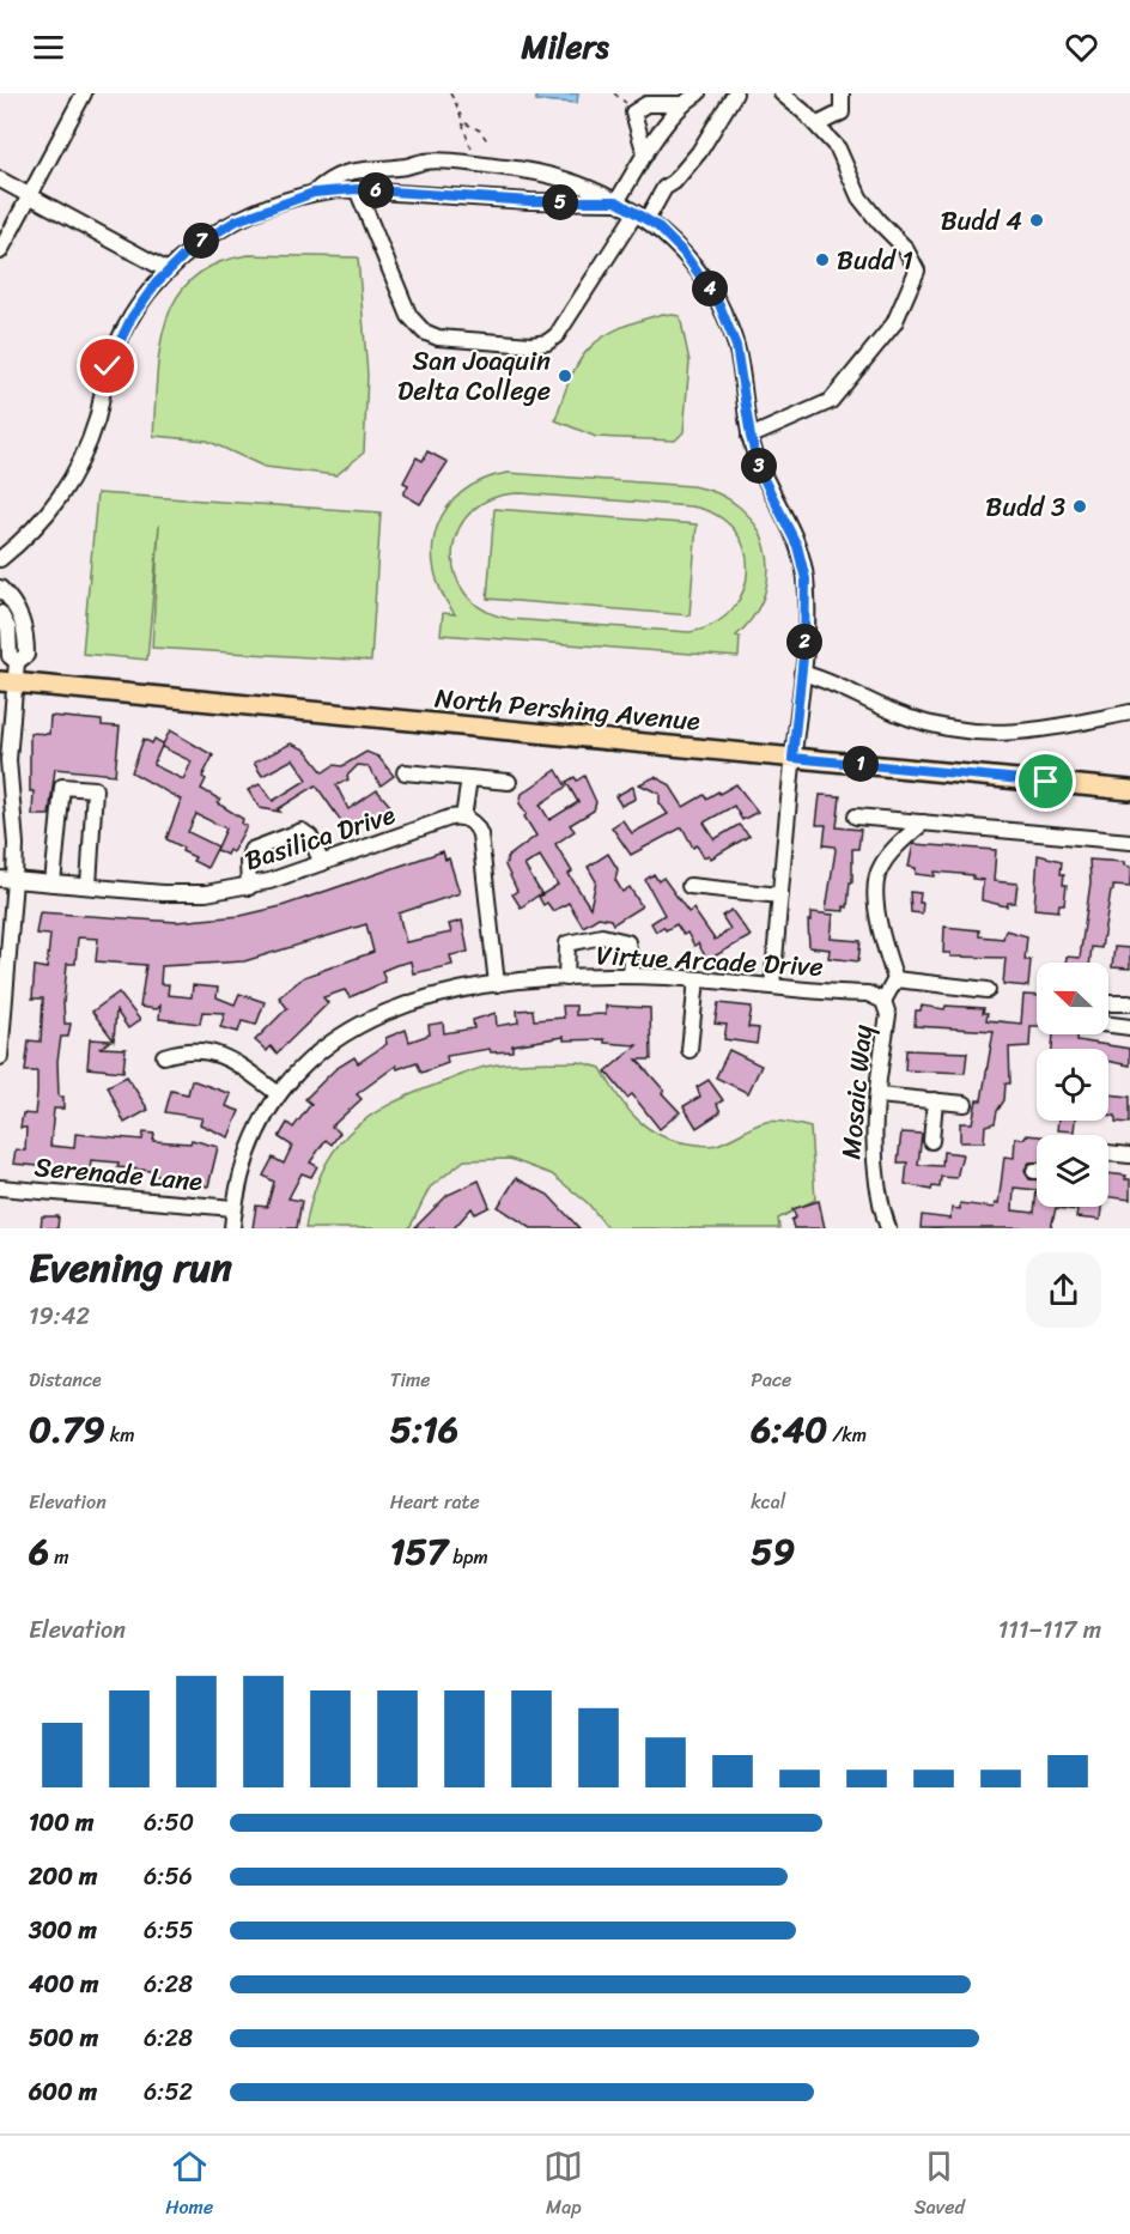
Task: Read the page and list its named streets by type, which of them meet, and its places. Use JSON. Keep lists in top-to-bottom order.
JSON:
{
  "streets": {
    "main road": ["North Pershing Avenue"],
    "street": [
      "Basilica Drive",
      "Virtue Arcade Drive",
      "Mosaic Way",
      "Serenade Lane"
    ]
  },
  "crossings": [
    ["Virtue Arcade Drive", "Mosaic Way"],
    ["Virtue Arcade Drive", "Serenade Lane"]
  ],
  "places": [
    "Budd 4",
    "Budd 1",
    "San Joaquin Delta College",
    "Budd 3"
  ],
  "north": "left",
  "page": {
    "header": "Milers",
    "pins": [
      "6",
      "5",
      "7",
      "4",
      "3",
      "2",
      "1"
    ],
    "heading": ["Evening run", "19:42"],
    "stats": [
      ["Distance", "0.79 km"],
      ["Time", "5:16"],
      ["Pace", "6:40 /km"],
      ["Elevation", "6 m"],
      ["Heart rate", "157 bpm"],
      ["kcal", "59"]
    ],
    "chart": ["Elevation", "111–117 m"],
    "list": [
      {
        "name": "100 m",
        "note": "6:50"
      },
      {
        "name": "200 m",
        "note": "6:56"
      },
      {
        "name": "300 m",
        "note": "6:55"
      },
      {
        "name": "400 m",
        "note": "6:28"
      },
      {
        "name": "500 m",
        "note": "6:28"
      },
      {
        "name": "600 m",
        "note": "6:52"
      }
    ],
    "tabs": ["Home", "Map", "Saved"]
  }
}
